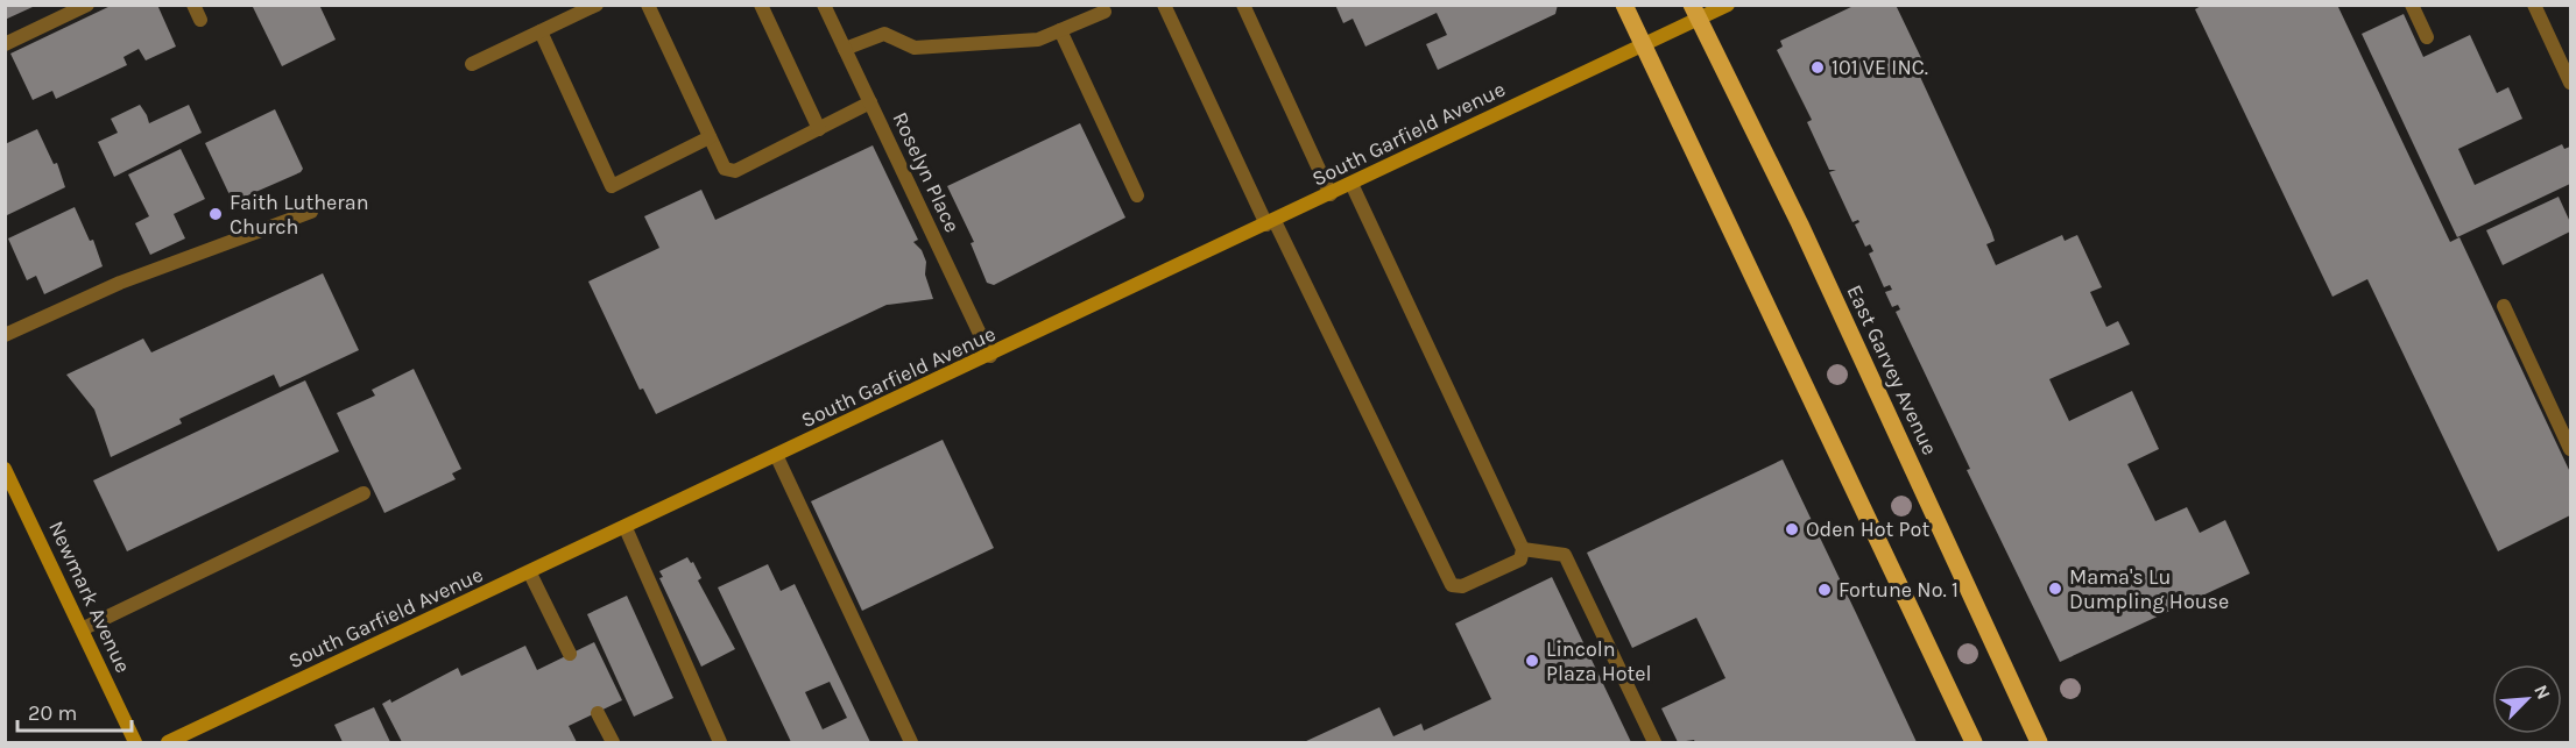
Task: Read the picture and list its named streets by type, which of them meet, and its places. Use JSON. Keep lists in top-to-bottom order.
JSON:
{
  "streets": {
    "main road": ["South Garfield Avenue", "East Garvey Avenue", "Newmark Avenue"],
    "street": ["Roselyn Place"]
  },
  "crossings": [
    ["South Garfield Avenue", "Roselyn Place"],
    ["South Garfield Avenue", "East Garvey Avenue"]
  ],
  "places": [
    "101 VE INC.",
    "Faith Lutheran Church",
    "Oden Hot Pot",
    "Mama's Lu Dumpling House",
    "Fortune No. 1",
    "Lincoln Plaza Hotel"
  ],
  "scale_bar": "20 m",
  "north": "top right"
}
